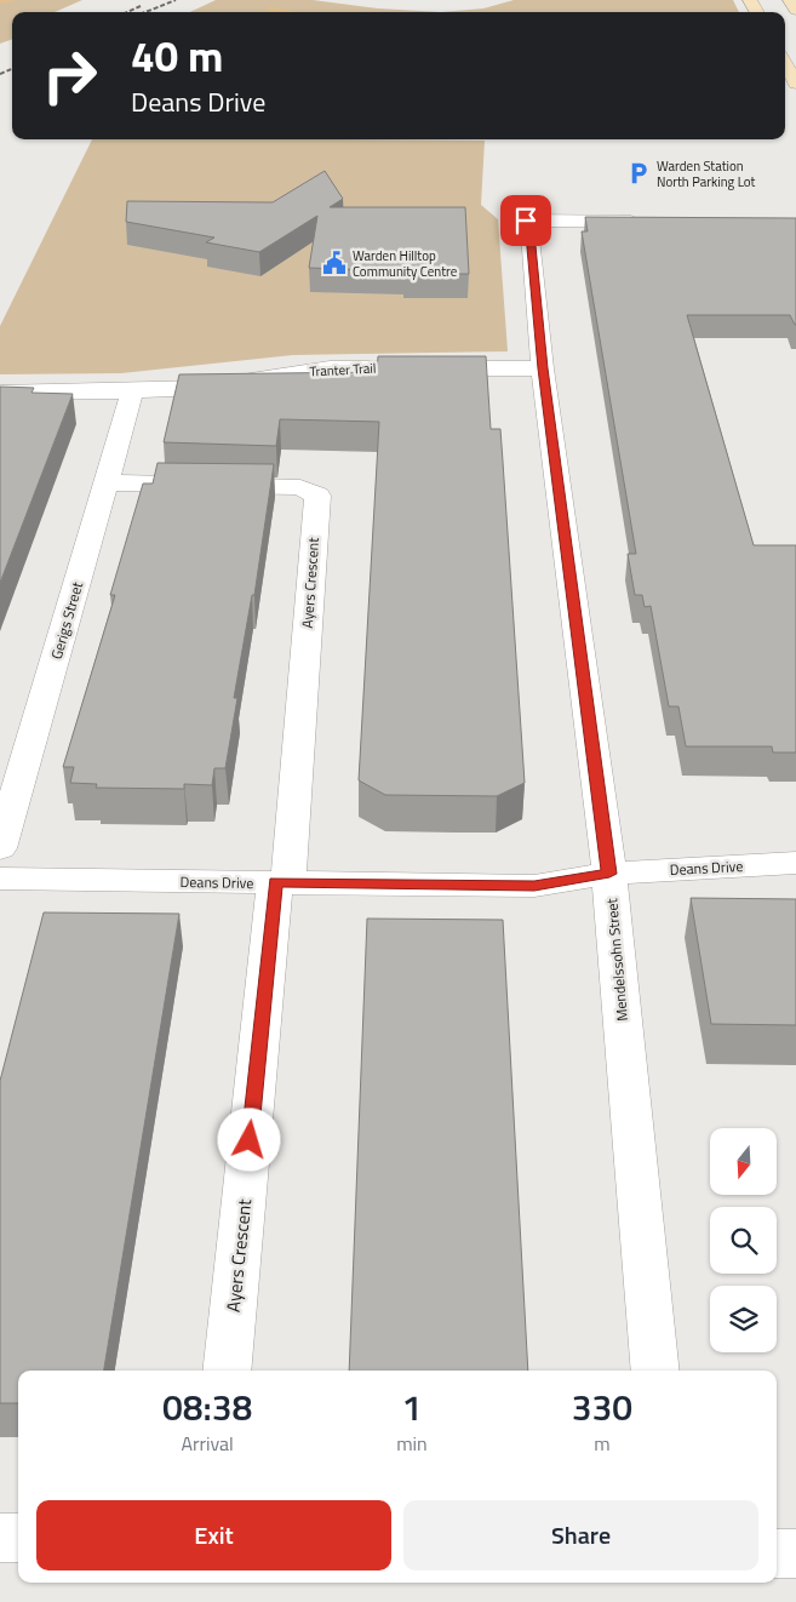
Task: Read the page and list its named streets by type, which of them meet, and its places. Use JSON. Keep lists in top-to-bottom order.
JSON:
{
  "streets": {
    "street": [
      "Tranter Trail",
      "Ayers Crescent",
      "Gerigs Street",
      "Deans Drive",
      "Mendelssohn Street"
    ]
  },
  "crossings": [
    ["Tranter Trail", "Gerigs Street"],
    ["Tranter Trail", "Mendelssohn Street"],
    ["Ayers Crescent", "Gerigs Street"],
    ["Ayers Crescent", "Deans Drive"],
    ["Deans Drive", "Mendelssohn Street"]
  ],
  "places": {
    "parking": ["Warden Station North Parking Lot"],
    "public building": ["Warden Hilltop Community Centre"]
  },
  "north": "bottom",
  "page": {
    "turn": ["40 m", "Deans Drive"],
    "eta": [
      "08:38",
      "Arrival",
      "1",
      "min",
      "330",
      "m"
    ],
    "buttons": ["Exit", "Share"]
  }
}
